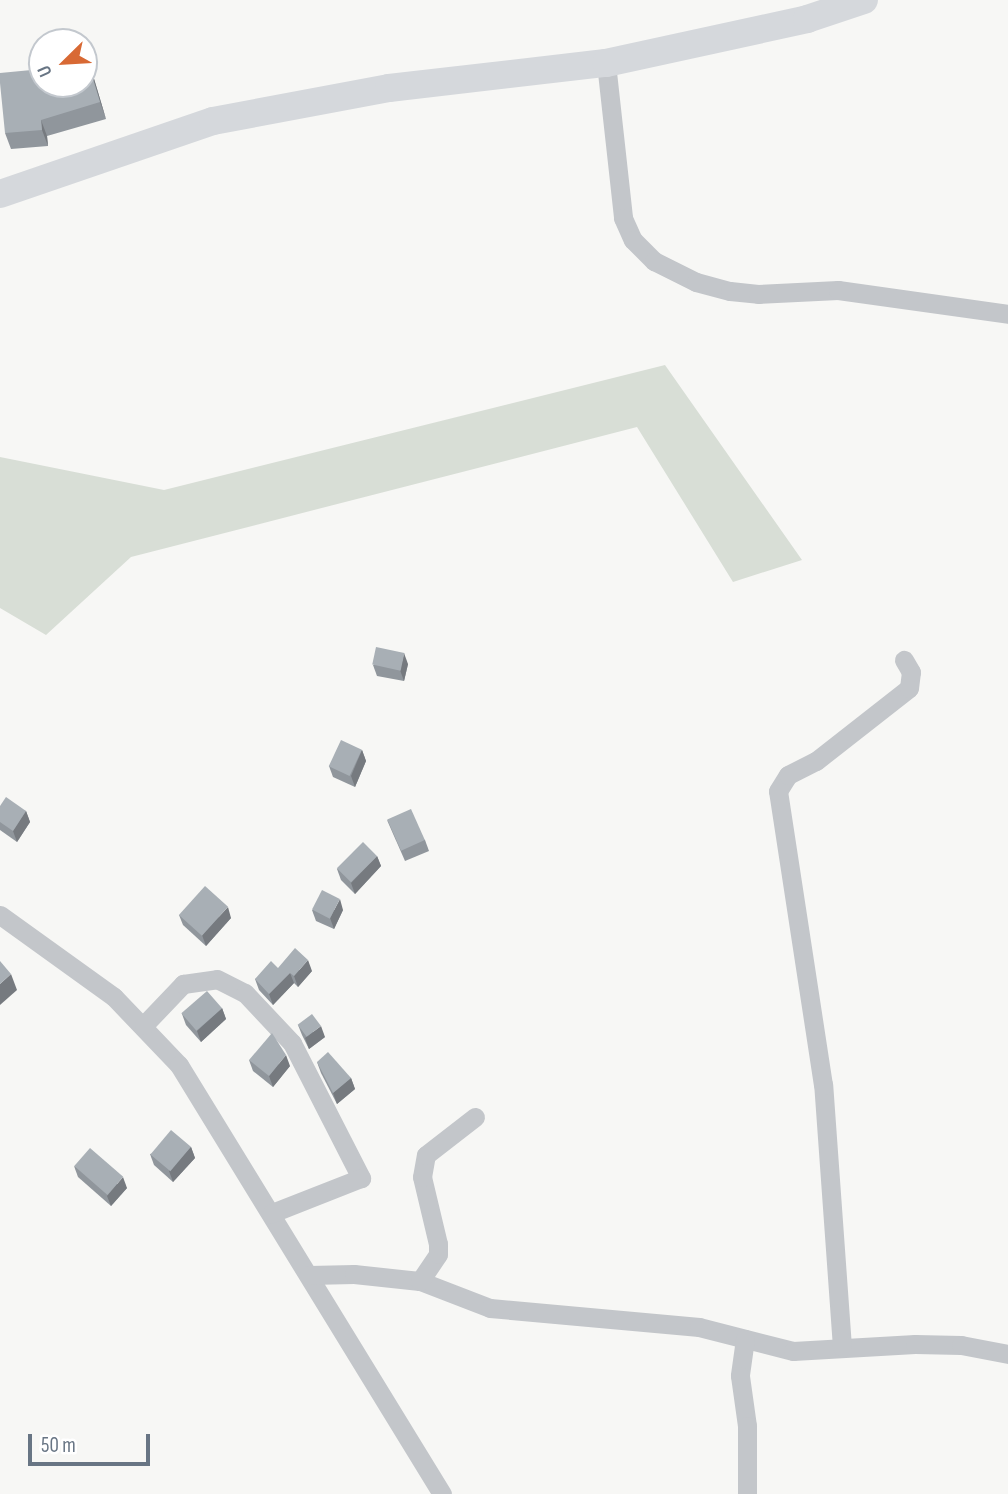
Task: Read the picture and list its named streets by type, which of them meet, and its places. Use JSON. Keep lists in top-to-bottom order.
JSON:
{
  "scale_bar": "50 m",
  "north": "bottom left"
}
